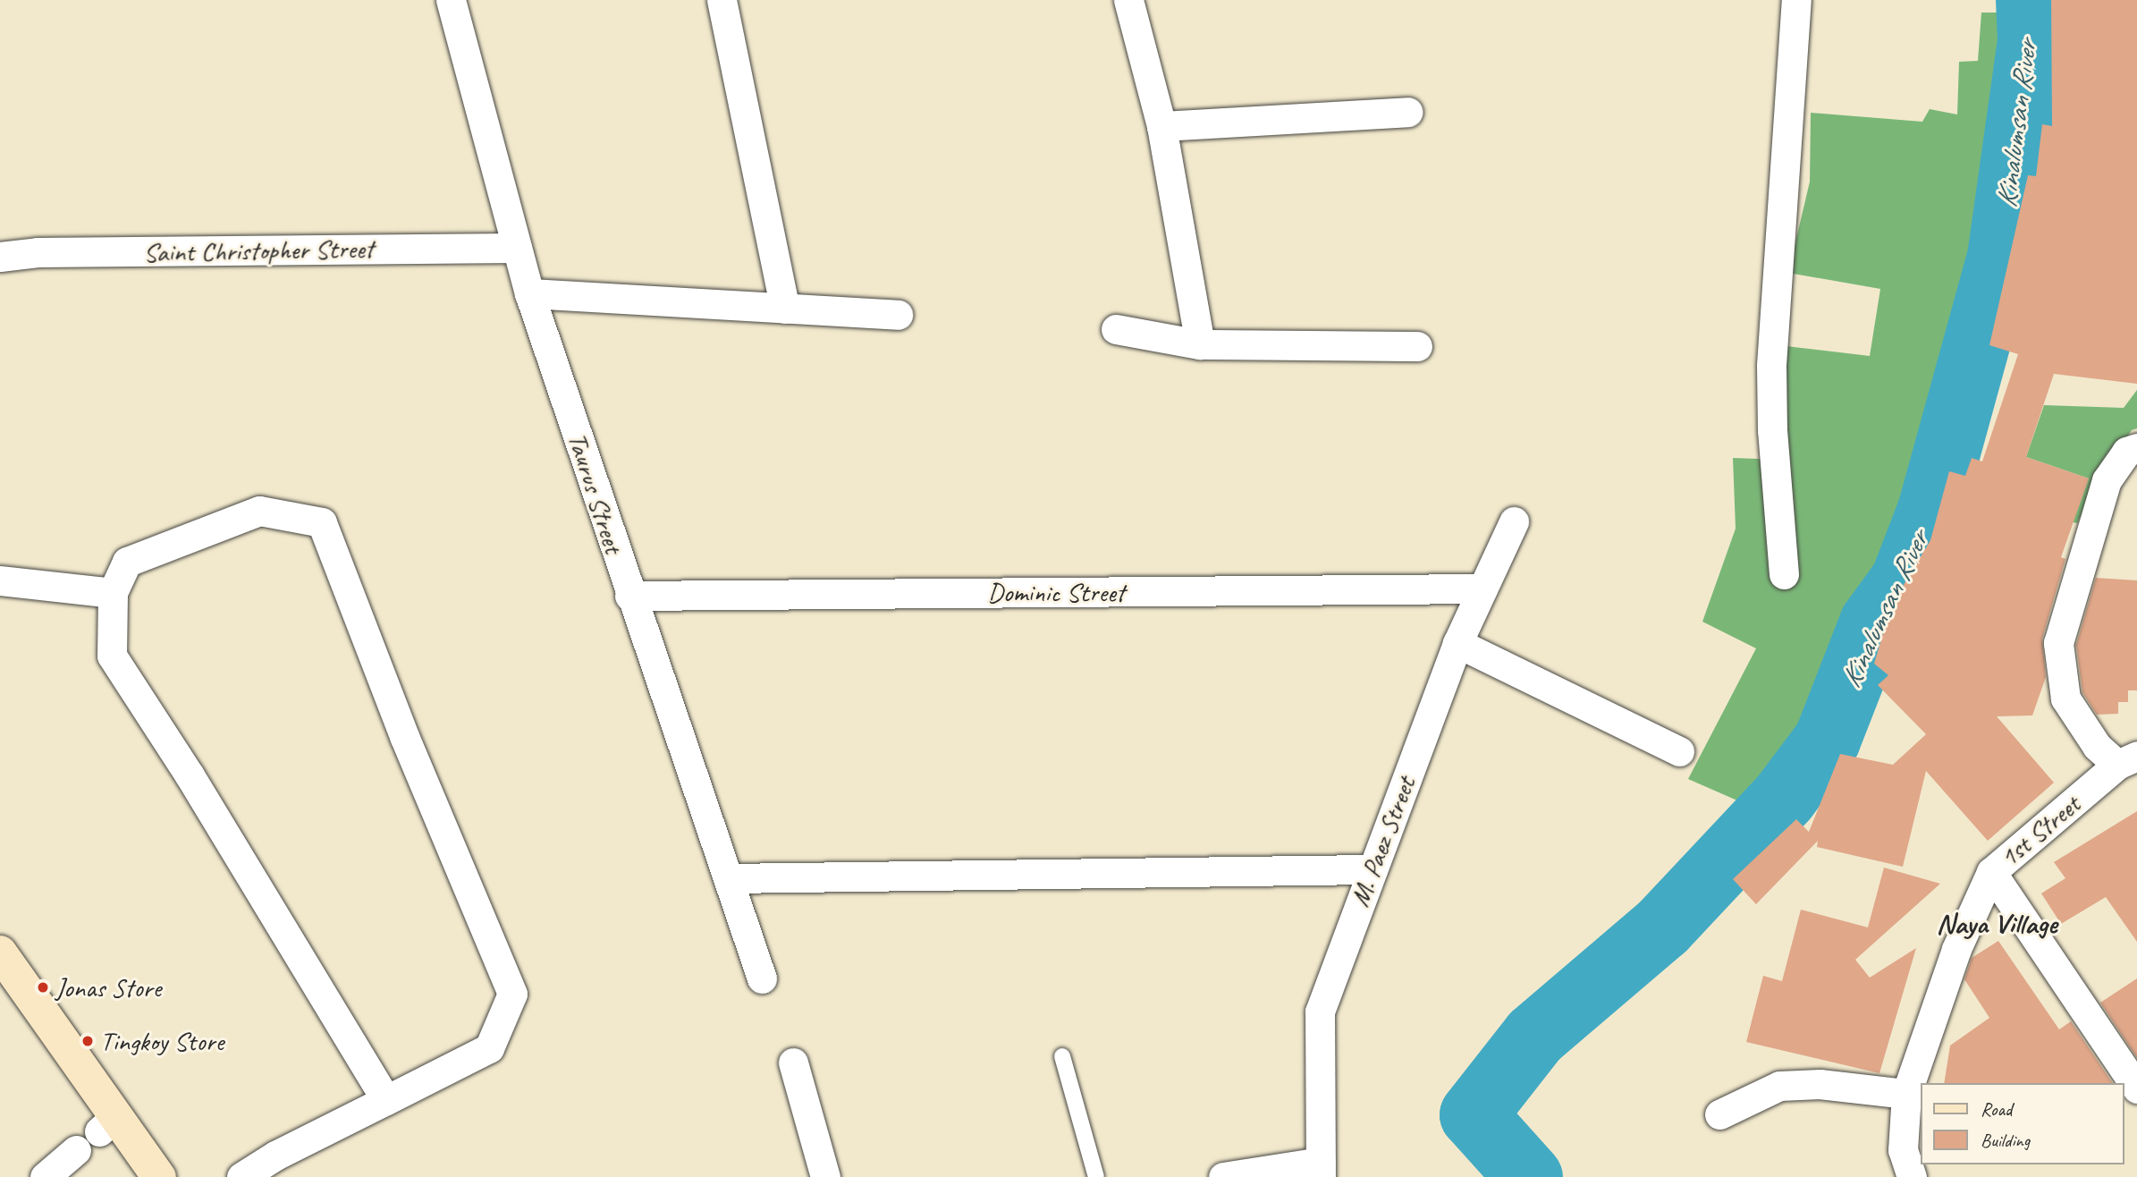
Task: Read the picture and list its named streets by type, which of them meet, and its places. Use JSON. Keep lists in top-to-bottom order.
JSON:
{
  "streets": {
    "street": [
      "Saint Christopher Street",
      "Taurus Street",
      "Dominic Street",
      "1st Street",
      "M. Paez Street"
    ]
  },
  "crossings": [
    ["Saint Christopher Street", "Taurus Street"],
    ["Taurus Street", "Dominic Street"],
    ["Dominic Street", "M. Paez Street"]
  ],
  "districts": ["Naya Village"],
  "water": ["Kinalumsan River"],
  "places": ["Jonas Store", "Tingkoy Store"],
  "legend": ["Road", "Building"]
}
